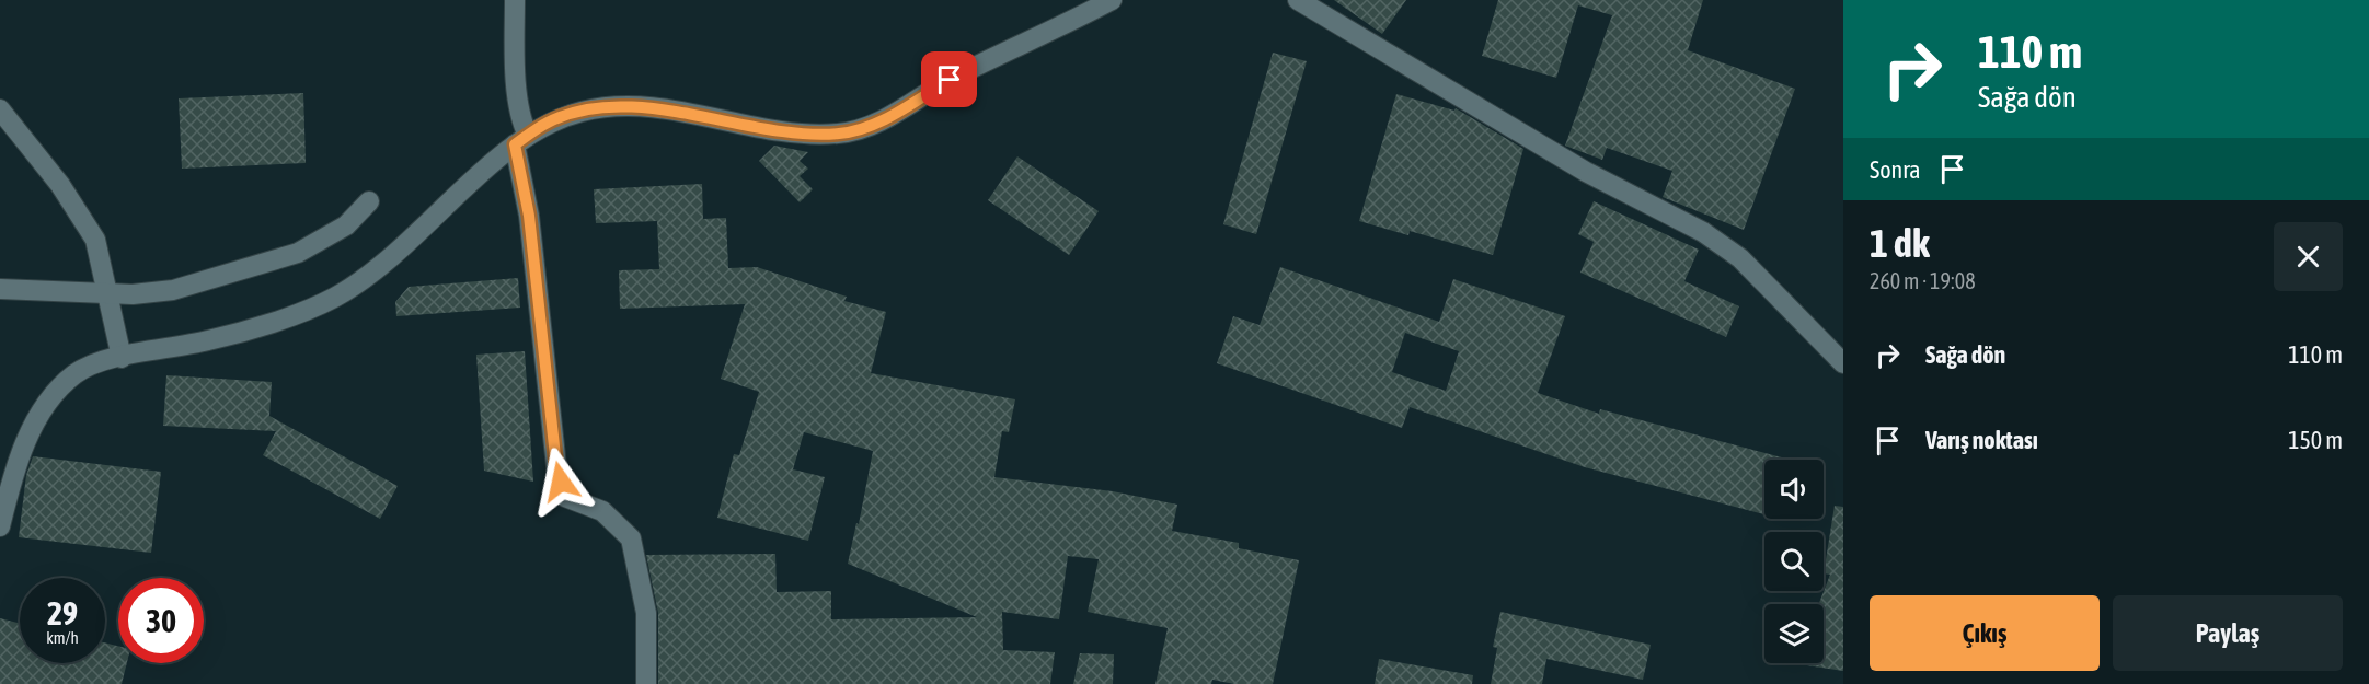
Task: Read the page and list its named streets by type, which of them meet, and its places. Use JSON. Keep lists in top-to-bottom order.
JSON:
{
  "page": {
    "turn": ["110 m", "Sağa dön"],
    "then": "Sonra",
    "heading": ["1 dk", "260 m · 19:08"],
    "list": [
      {
        "name": "Sağa dön",
        "value": "110 m"
      },
      {
        "name": "Varış noktası",
        "value": "150 m"
      }
    ],
    "speed": "29 km/h",
    "limit": "30",
    "buttons": ["Çıkış", "Paylaş"]
  }
}
